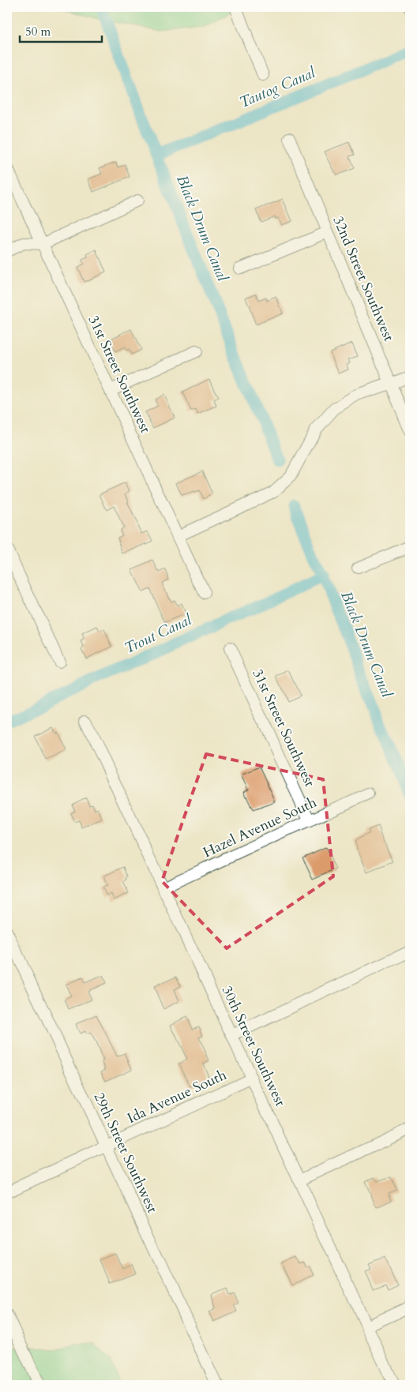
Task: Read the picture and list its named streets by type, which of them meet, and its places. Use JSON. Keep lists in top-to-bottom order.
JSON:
{
  "streets": {
    "street": [
      "32nd Street Southwest",
      "31st Street Southwest",
      "Hazel Avenue South",
      "30th Street Southwest",
      "Ida Avenue South",
      "29th Street Southwest"
    ]
  },
  "crossings": [
    ["31st Street Southwest", "Hazel Avenue South"],
    ["Hazel Avenue South", "30th Street Southwest"],
    ["30th Street Southwest", "Ida Avenue South"],
    ["Ida Avenue South", "29th Street Southwest"]
  ],
  "water": ["Tautog Canal", "Black Drum Canal", "Trout Canal"],
  "scale_bar": "50 m"
}
